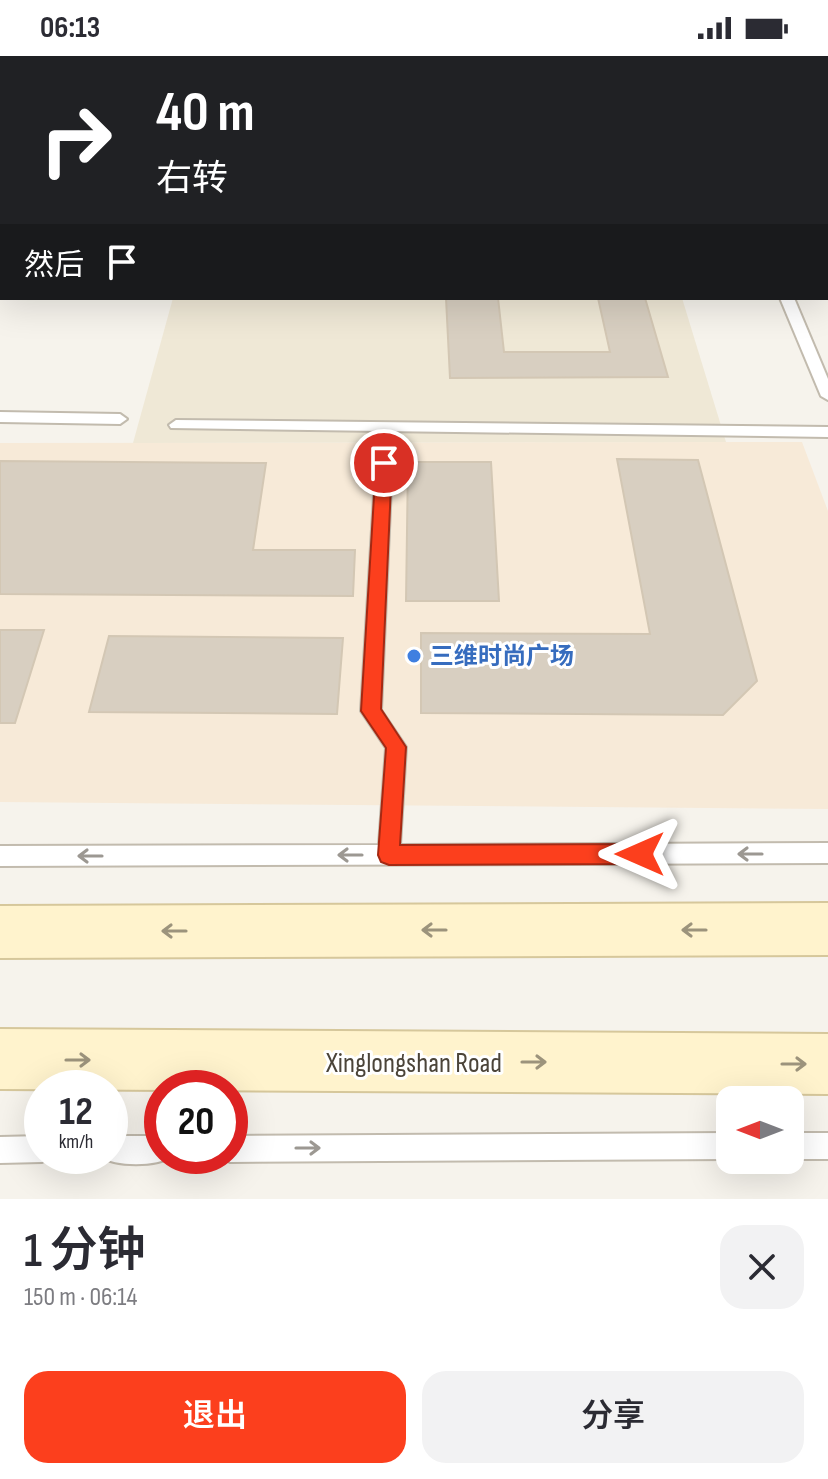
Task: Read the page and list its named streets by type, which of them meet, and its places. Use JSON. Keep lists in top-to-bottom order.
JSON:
{
  "streets": {
    "street": ["Xinglongshan Road"]
  },
  "places": ["三维时尚广场"],
  "north": "left",
  "page": {
    "status": "06:13",
    "turn": ["40 m", "右转"],
    "then": "然后",
    "speed": "12 km/h",
    "limit": "20",
    "heading": ["1 分钟", "150 m · 06:14"],
    "buttons": ["退出", "分享"]
  }
}
